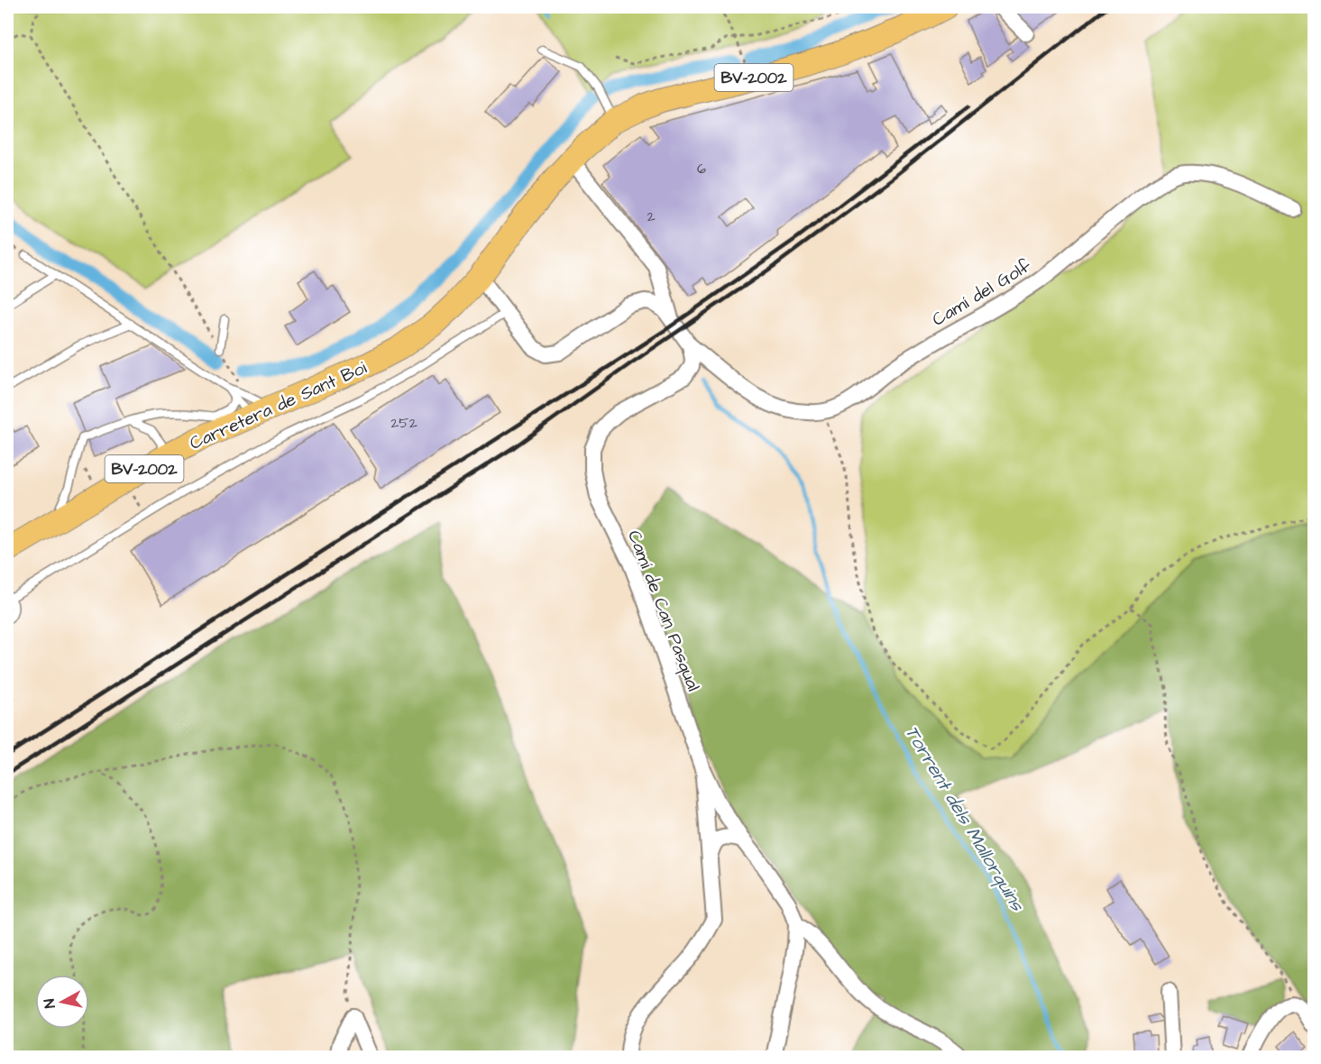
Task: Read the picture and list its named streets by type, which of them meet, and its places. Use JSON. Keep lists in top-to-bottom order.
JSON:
{
  "streets": {
    "main road": ["BV-2002", "Carretera de Sant Boi"],
    "street": ["Camí del Golf", "Camí de Can Pasqual"]
  },
  "crossings": [
    ["BV-2002", "Carretera de Sant Boi"],
    ["Camí del Golf", "Camí de Can Pasqual"]
  ],
  "water": ["Torrent dels Mallorquins"],
  "house_numbers": ["6", "2", "252"],
  "north": "left"
}
